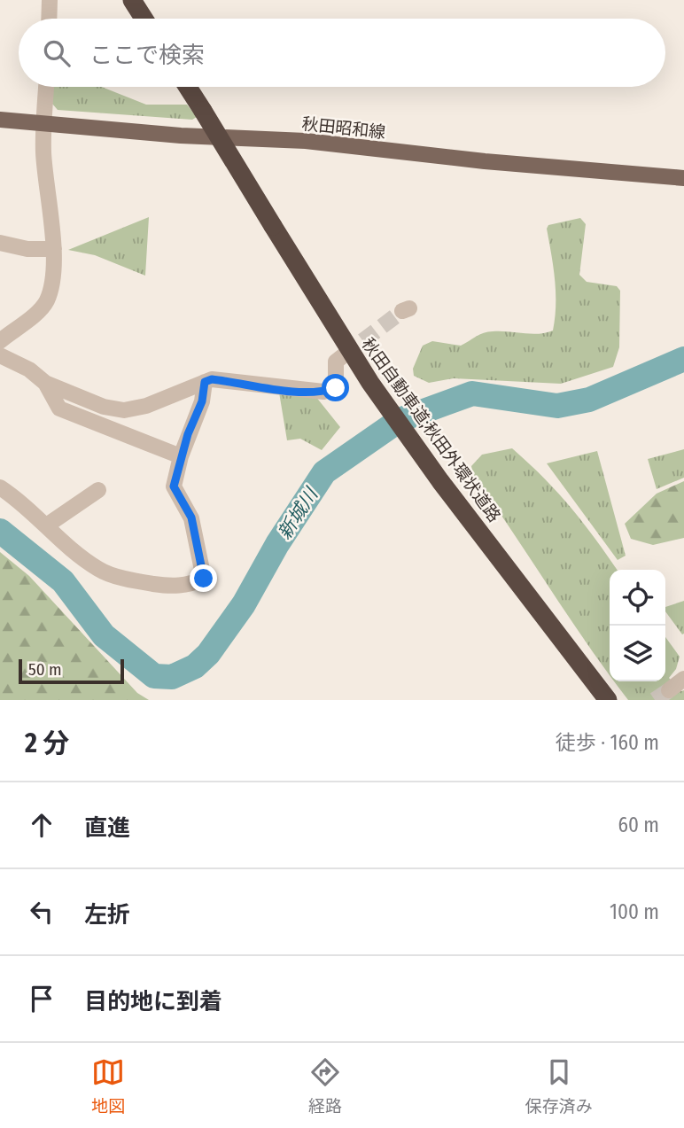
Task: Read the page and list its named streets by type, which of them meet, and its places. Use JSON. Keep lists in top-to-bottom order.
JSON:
{
  "streets": {
    "highway": ["秋田自動車道;秋田外環状道路"],
    "main road": ["秋田昭和線"]
  },
  "water": ["新城川"],
  "scale_bar": "50 m",
  "page": {
    "search": "ここで検索",
    "scale": "50 m",
    "heading": ["2 分", "徒歩 · 160 m"],
    "list": [
      ["直進", "60 m"],
      ["左折", "100 m"],
      "目的地に到着"
    ],
    "nav": ["地図", "経路", "保存済み"]
  }
}
